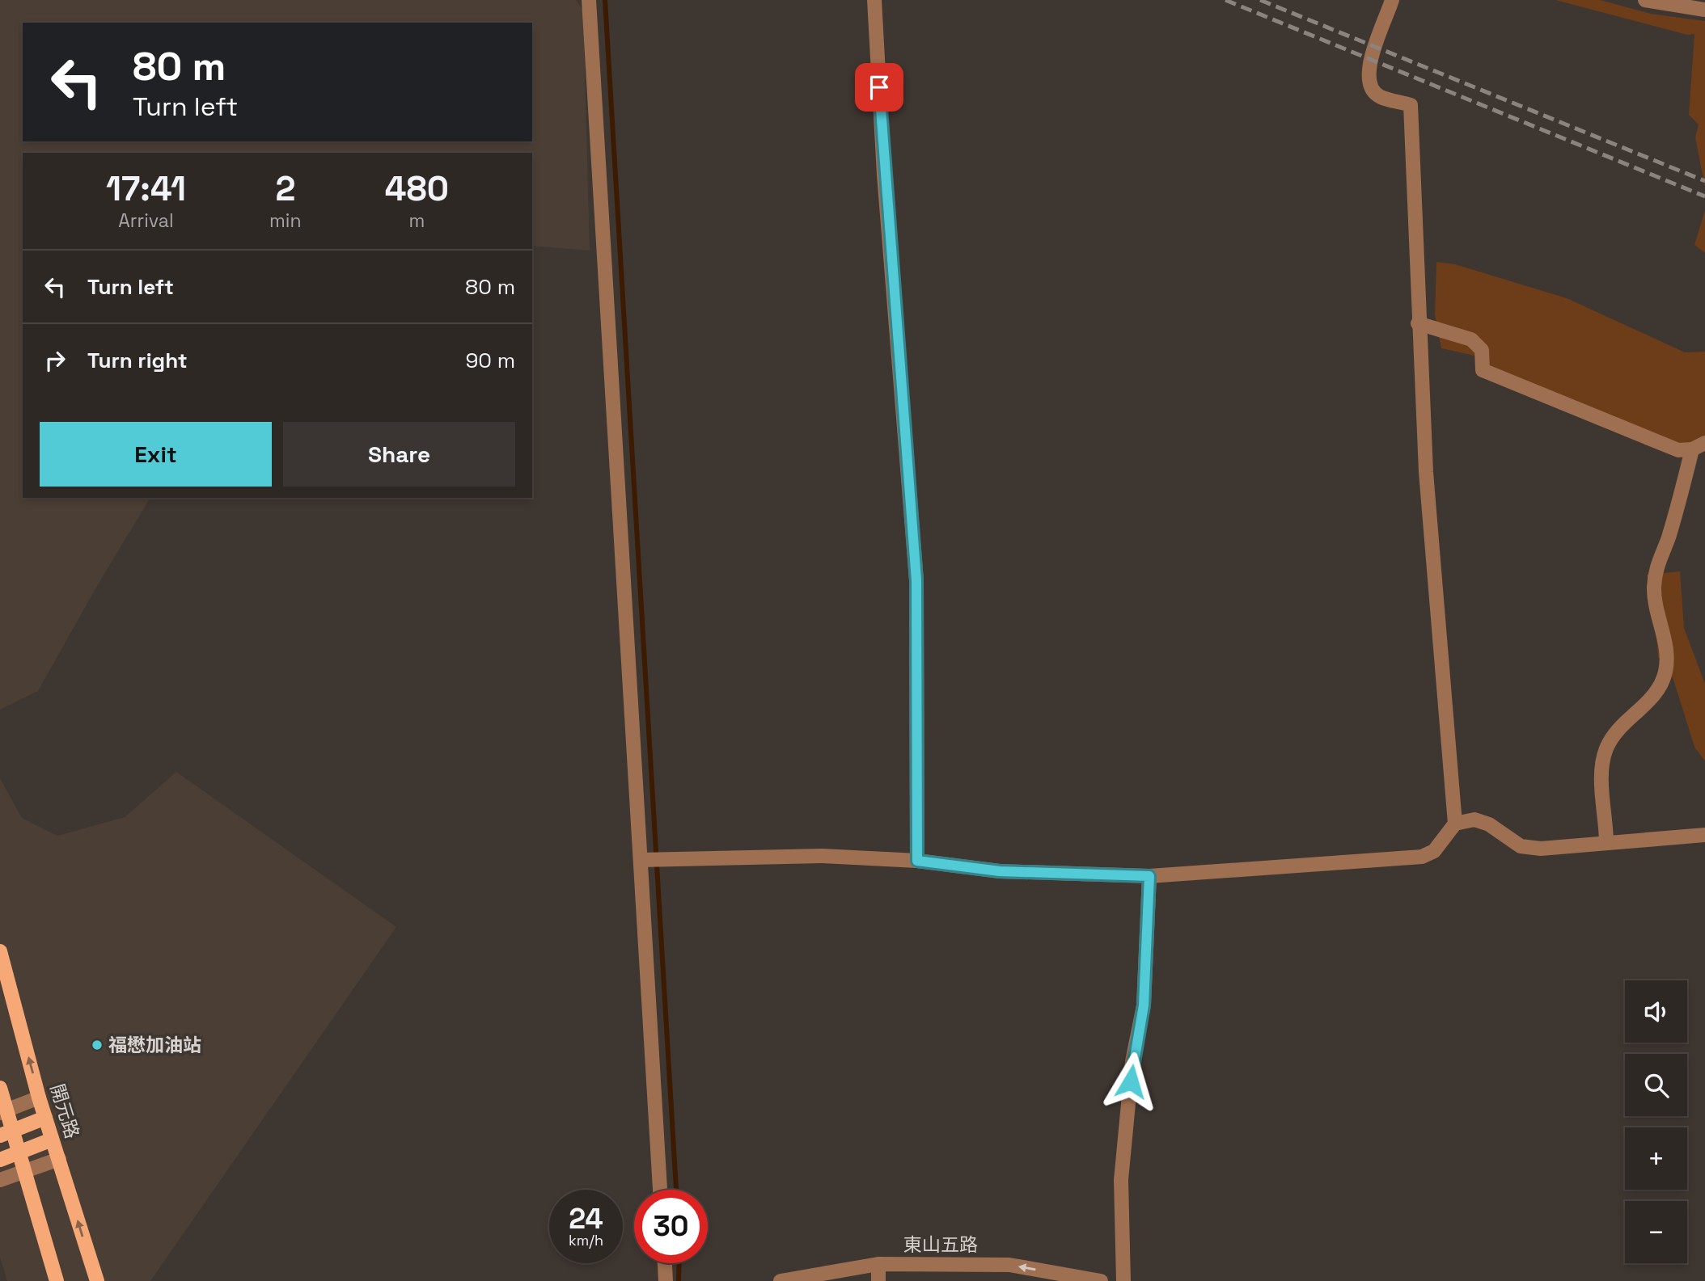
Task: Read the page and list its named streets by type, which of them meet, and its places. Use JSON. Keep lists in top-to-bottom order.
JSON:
{
  "streets": {
    "main road": ["開元路"],
    "street": ["東山五路"]
  },
  "one_way": ["東山五路"],
  "places": ["福懋加油站"],
  "page": {
    "turn": ["80 m", "Turn left"],
    "eta": [
      "17:41",
      "Arrival",
      "2",
      "min",
      "480",
      "m"
    ],
    "list": [
      {
        "name": "Turn left",
        "value": "80 m"
      },
      {
        "name": "Turn right",
        "value": "90 m"
      }
    ],
    "buttons": ["Exit", "Share"],
    "map_buttons": ["+", "−"],
    "speed": "24 km/h",
    "limit": "30"
  }
}
